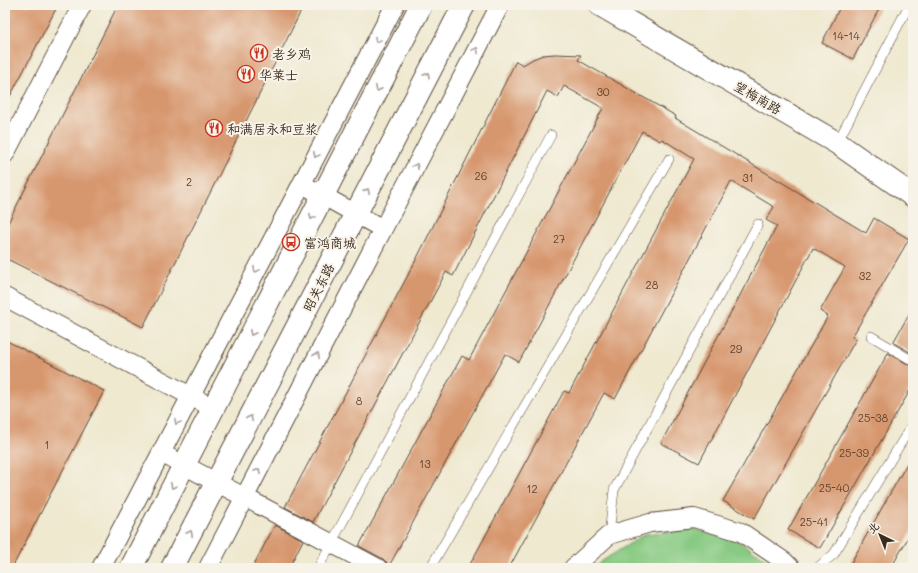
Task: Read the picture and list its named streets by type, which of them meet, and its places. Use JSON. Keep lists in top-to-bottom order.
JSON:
{
  "streets": {
    "main road": ["望梅南路", "昭关东路"]
  },
  "places": {
    "restaurant": ["老乡鸡", "华莱士", "和满居永和豆浆"],
    "bus stop": ["富鸿商城"]
  },
  "house_numbers": [
    "14-14",
    "30",
    "26",
    "31",
    "2",
    "27",
    "32",
    "28",
    "29",
    "8",
    "25-38",
    "1",
    "25-39",
    "13",
    "25-40",
    "12",
    "25-41"
  ],
  "north": "top left"
}
